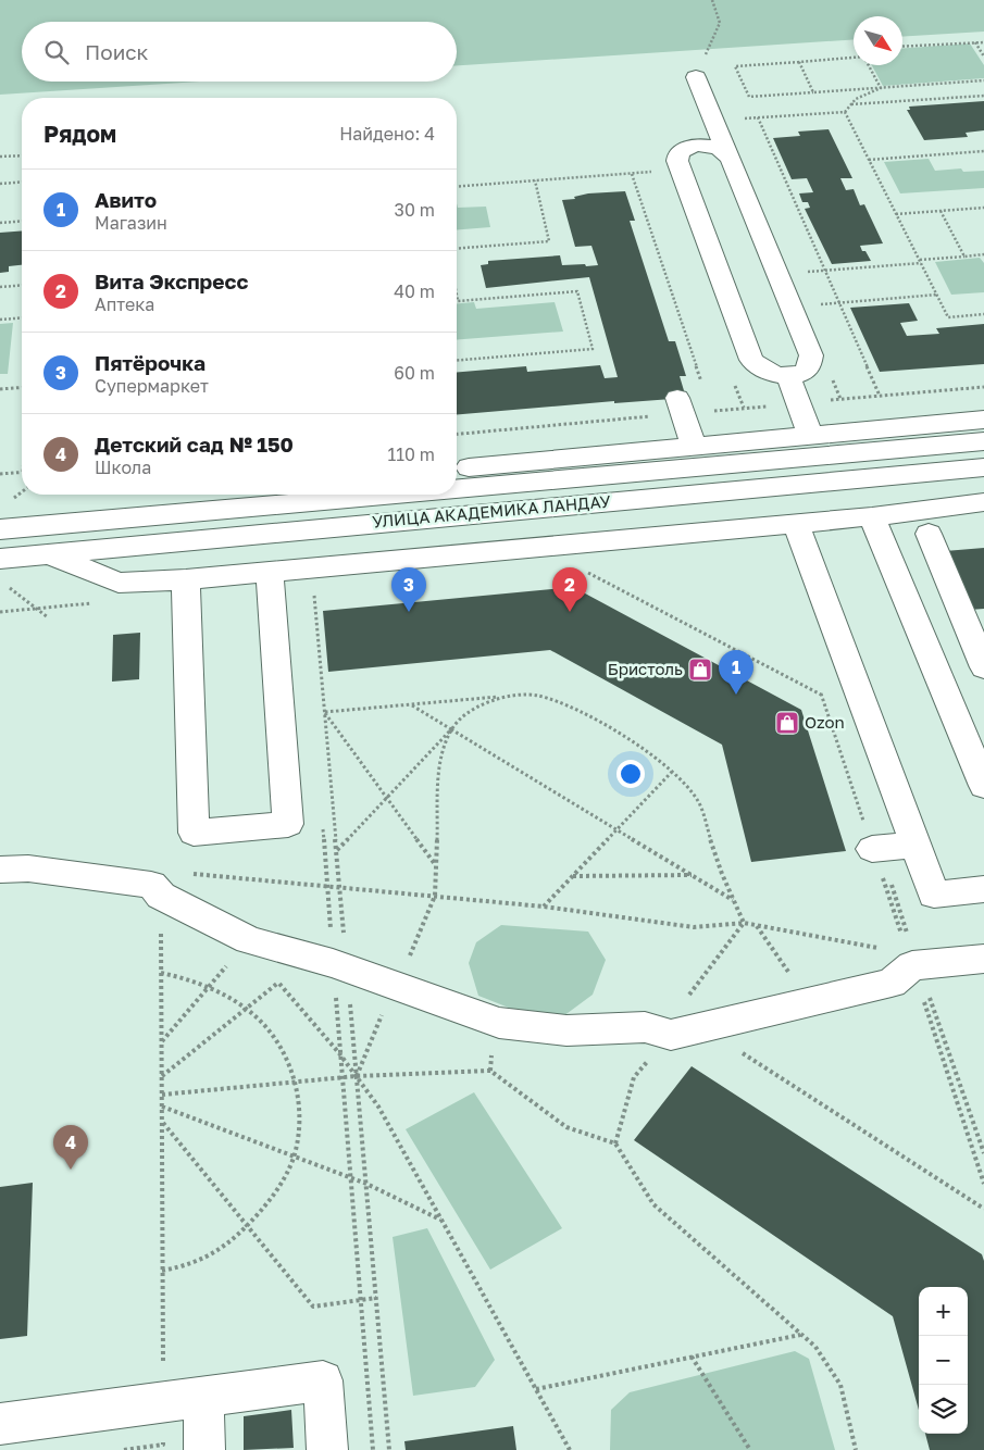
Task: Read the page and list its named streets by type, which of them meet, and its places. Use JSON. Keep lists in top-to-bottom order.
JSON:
{
  "streets": {
    "street": ["УЛИЦА АКАДЕМИКА ЛАНДАУ"]
  },
  "places": {
    "shop": ["Бристоль", "Ozon"]
  },
  "north": "bottom right",
  "page": {
    "search": "Поиск",
    "heading": ["Рядом", "Найдено: 4"],
    "list": [
      {
        "mark": "1",
        "name": "Авито",
        "note": "Магазин",
        "value": "30 m"
      },
      {
        "mark": "2",
        "name": "Вита Экспресс",
        "note": "Аптека",
        "value": "40 m"
      },
      {
        "mark": "3",
        "name": "Пятёрочка",
        "note": "Супермаркет",
        "value": "60 m"
      },
      {
        "mark": "4",
        "name": "Детский сад № 150",
        "note": "Школа",
        "value": "110 m"
      }
    ],
    "pins": [
      "2",
      "3",
      "1",
      "4"
    ],
    "map_buttons": ["+", "−"]
  }
}
